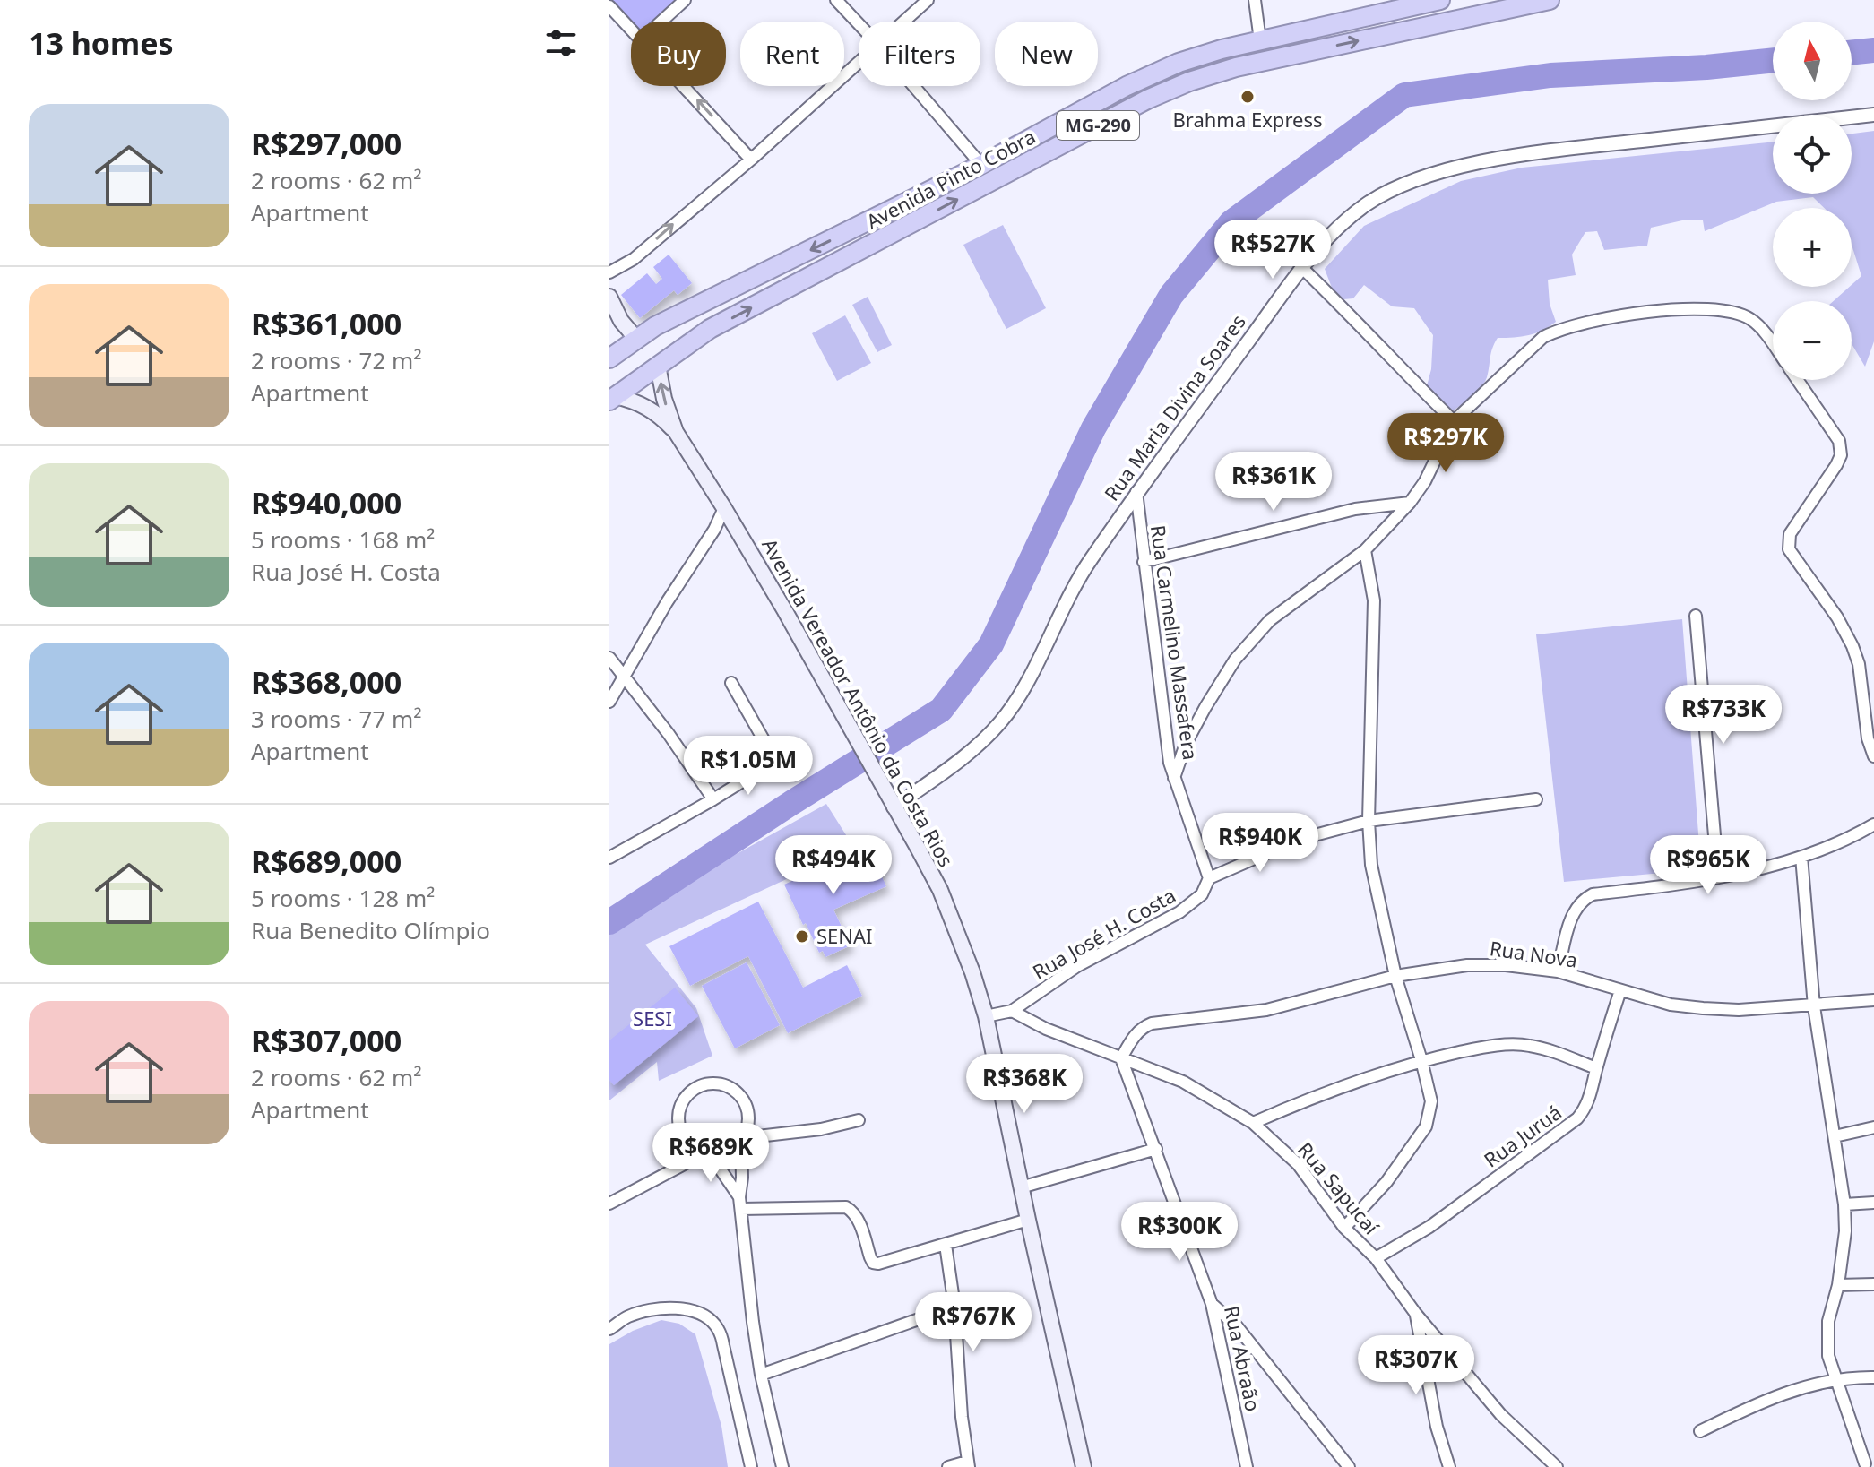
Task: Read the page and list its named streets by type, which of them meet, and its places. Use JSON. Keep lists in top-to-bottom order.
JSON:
{
  "streets": {
    "highway": ["MG-290", "Avenida Pinto Cobra"],
    "main road": ["Avenida Vereador Antônio da Costa Rios"],
    "street": [
      "Rua Maria Divina Soares",
      "Rua Carmelino Massafera",
      "Rua José H. Costa",
      "Rua Nova",
      "Rua Juruá",
      "Rua Sapucaí",
      "Rua Abraão"
    ]
  },
  "crossings": [
    ["Avenida Pinto Cobra", "Avenida Vereador Antônio da Costa Rios"],
    ["Rua Maria Divina Soares", "Rua Carmelino Massafera"],
    ["Rua Maria Divina Soares", "Avenida Vereador Antônio da Costa Rios"],
    ["Rua Carmelino Massafera", "Rua José H. Costa"],
    ["Rua José H. Costa", "Rua Sapucaí"],
    ["Rua Nova", "Rua Juruá"],
    ["Rua Nova", "Rua Sapucaí"],
    ["Rua Nova", "Rua Abraão"],
    ["Rua Juruá", "Rua Sapucaí"],
    ["Rua Sapucaí", "Rua Abraão"]
  ],
  "parks": ["SESI"],
  "places": ["Brahma Express", "SENAI"],
  "north": "top",
  "page": {
    "heading": "13 homes",
    "map_buttons": ["+", "−"],
    "chip": [
      "Buy",
      "Rent",
      "Filters",
      "New"
    ],
    "list": [
      {
        "name": "R$297,000",
        "note": "2 rooms · 62 m² · Apartment"
      },
      {
        "name": "R$361,000",
        "note": "2 rooms · 72 m² · Apartment"
      },
      {
        "name": "R$940,000",
        "note": "5 rooms · 168 m² · Rua José H. Costa"
      },
      {
        "name": "R$368,000",
        "note": "3 rooms · 77 m² · Apartment"
      },
      {
        "name": "R$689,000",
        "note": "5 rooms · 128 m² · Rua Benedito Olímpio"
      },
      {
        "name": "R$307,000",
        "note": "2 rooms · 62 m² · Apartment"
      }
    ],
    "price": [
      "R$527K",
      "R$297K",
      "R$361K",
      "R$733K",
      "R$1.05M",
      "R$940K",
      "R$494K",
      "R$965K",
      "R$368K",
      "R$689K",
      "R$300K",
      "R$767K",
      "R$307K"
    ]
  }
}
